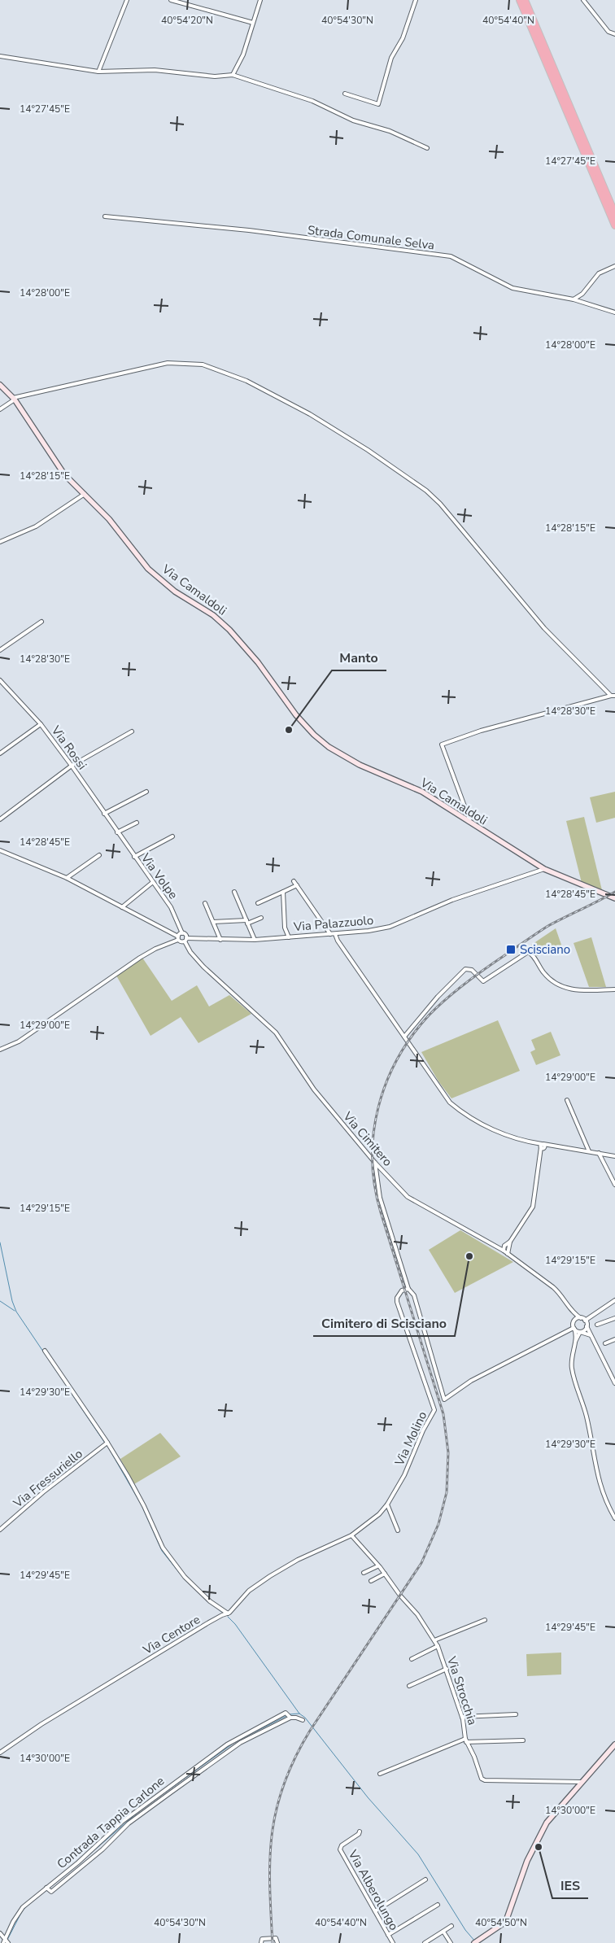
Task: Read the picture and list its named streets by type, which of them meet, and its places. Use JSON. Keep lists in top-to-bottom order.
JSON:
{
  "streets": {
    "street": [
      "Strada Comunale Selva",
      "Via Camaldoli",
      "Via Rossi",
      "Via Volpe",
      "Via Palazzuolo",
      "Via Cimitero",
      "Via Molino",
      "Via Fressuriello",
      "Via Centore",
      "Via Strocchia",
      "Contrada Tappia Carlone",
      "Via Alberolungo"
    ]
  },
  "crossings": [
    ["Via Camaldoli", "Via Palazzuolo"],
    ["Via Rossi", "Via Volpe"],
    ["Via Volpe", "Via Palazzuolo"],
    ["Via Volpe", "Via Cimitero"],
    ["Via Palazzuolo", "Via Cimitero"],
    ["Via Molino", "Via Centore"],
    ["Via Molino", "Via Strocchia"],
    ["Via Centore", "Via Strocchia"]
  ],
  "places": {
    "other": ["Manto", "Cimitero di Scisciano", "IES"],
    "transit": ["Scisciano"]
  },
  "coordinates": [
    "40°54'20\"N",
    "40°54'30\"N",
    "40°54'40\"N",
    "14°27'45\"E",
    "14°28'00\"E",
    "14°28'15\"E",
    "14°28'30\"E",
    "14°28'45\"E",
    "14°29'00\"E",
    "14°29'15\"E",
    "14°29'30\"E",
    "14°29'45\"E",
    "14°30'00\"E",
    "40°54'50\"N"
  ]
}
